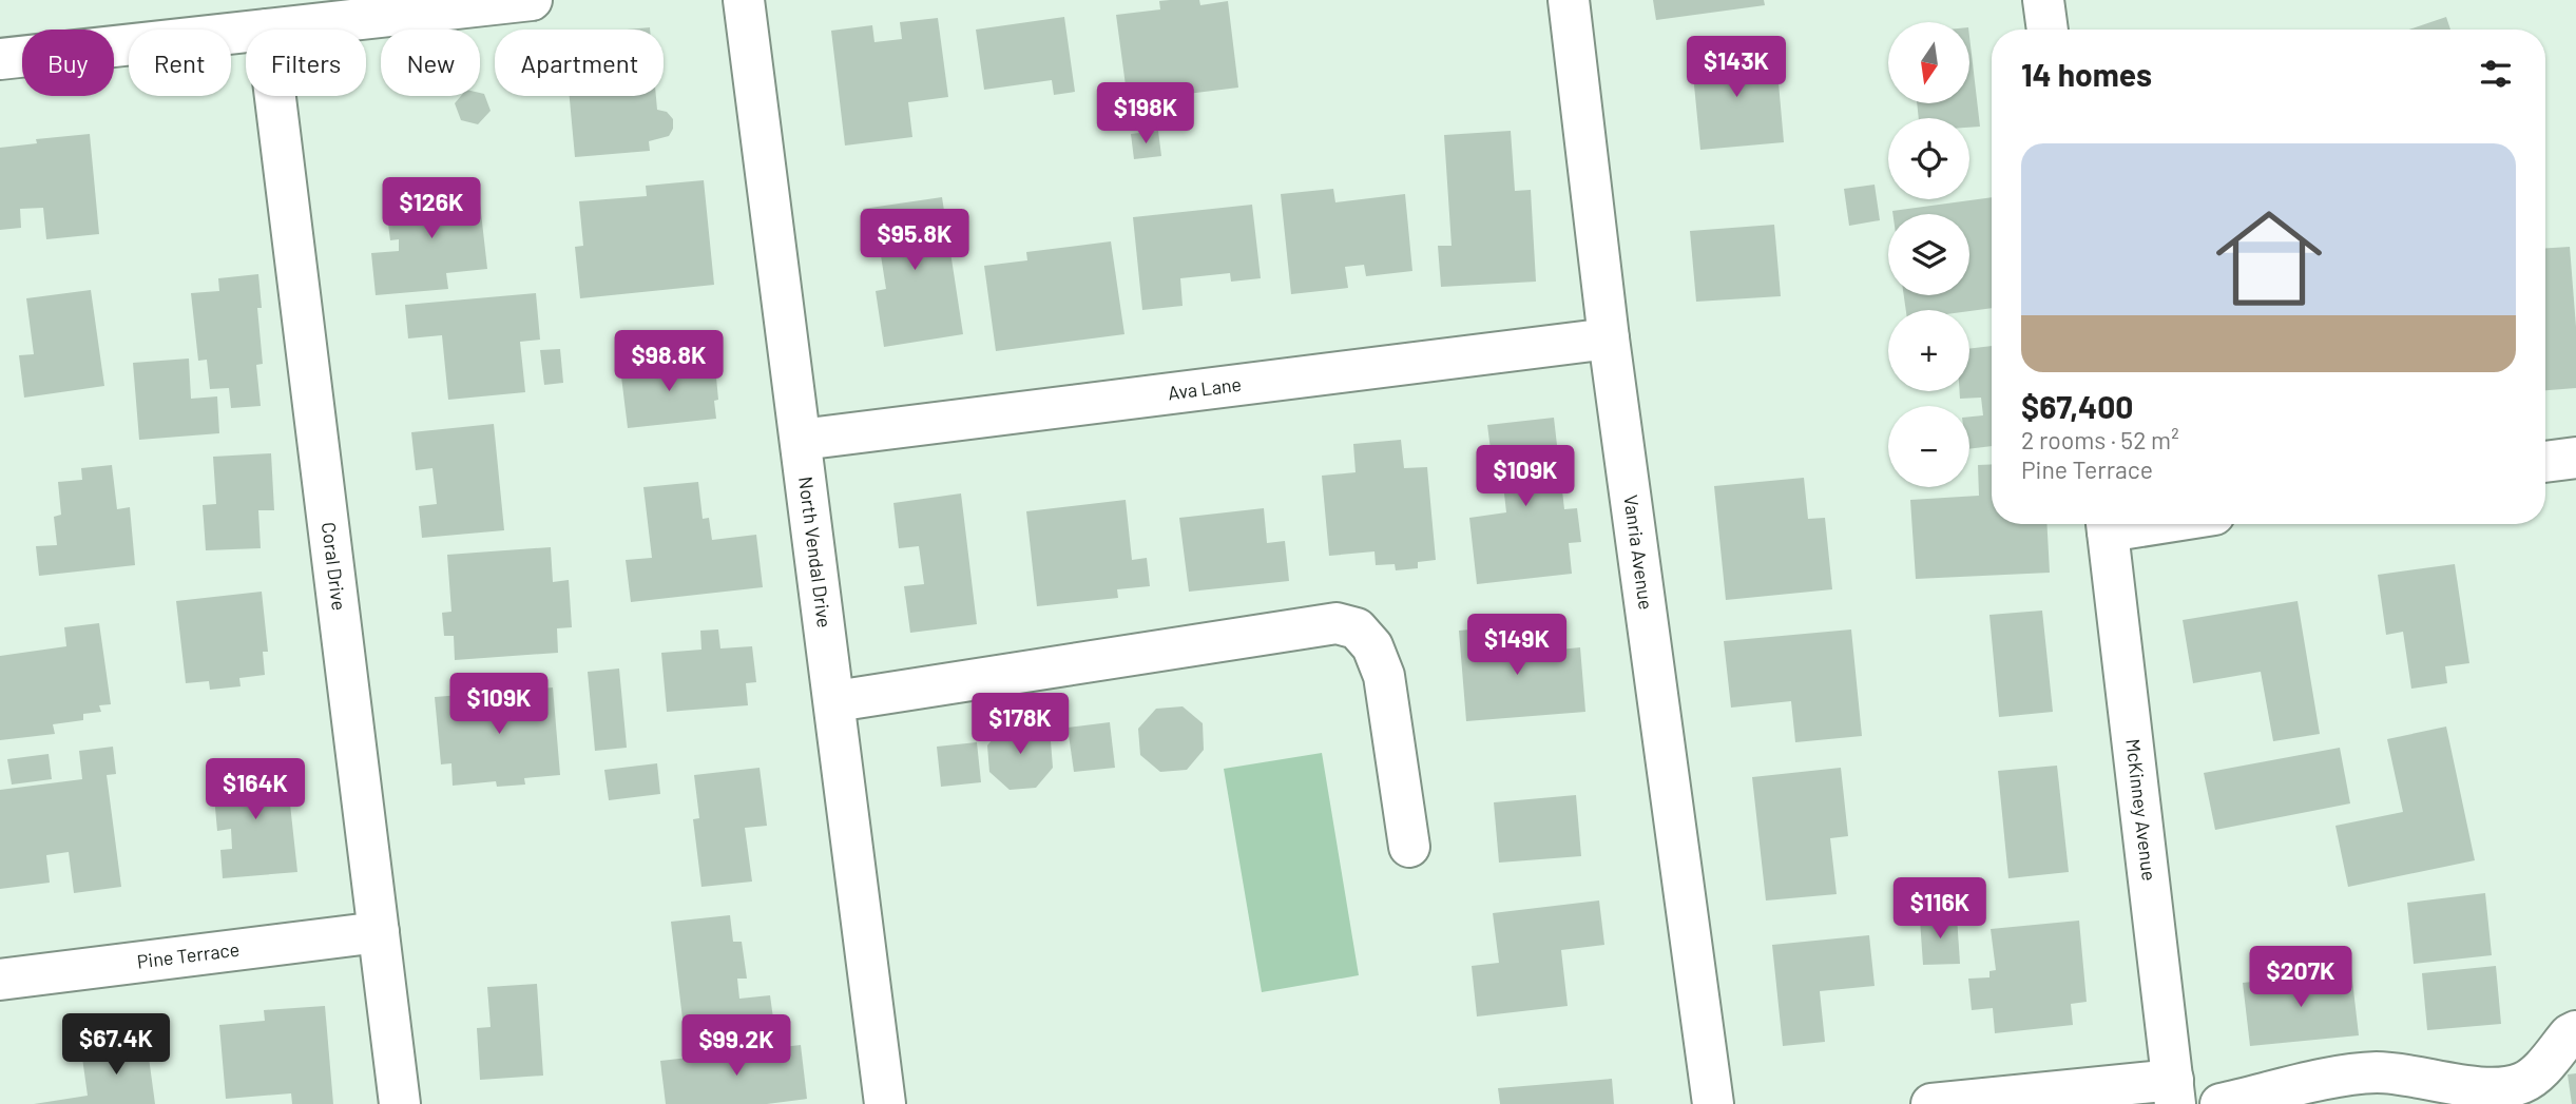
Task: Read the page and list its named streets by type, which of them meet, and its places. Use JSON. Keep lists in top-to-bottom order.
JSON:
{
  "streets": {
    "street": [
      "Ava Lane",
      "North Vendal Drive",
      "Vanria Avenue",
      "Coral Drive",
      "McKinney Avenue",
      "Pine Terrace"
    ]
  },
  "crossings": [
    ["Ava Lane", "North Vendal Drive"],
    ["Ava Lane", "Vanria Avenue"],
    ["Coral Drive", "Pine Terrace"]
  ],
  "north": "bottom",
  "page": {
    "map_buttons": ["+", "−"],
    "chip": [
      "Buy",
      "Rent",
      "Filters",
      "New",
      "Apartment"
    ],
    "heading": "14 homes",
    "price": [
      "$143K",
      "$198K",
      "$126K",
      "$95.8K",
      "$98.8K",
      "$109K",
      "$149K",
      "$109K",
      "$178K",
      "$164K",
      "$116K",
      "$207K",
      "$67.4K",
      "$99.2K"
    ],
    "list": [
      {
        "name": "$67,400",
        "note": "2 rooms · 52 m² · Pine Terrace"
      }
    ]
  }
}
